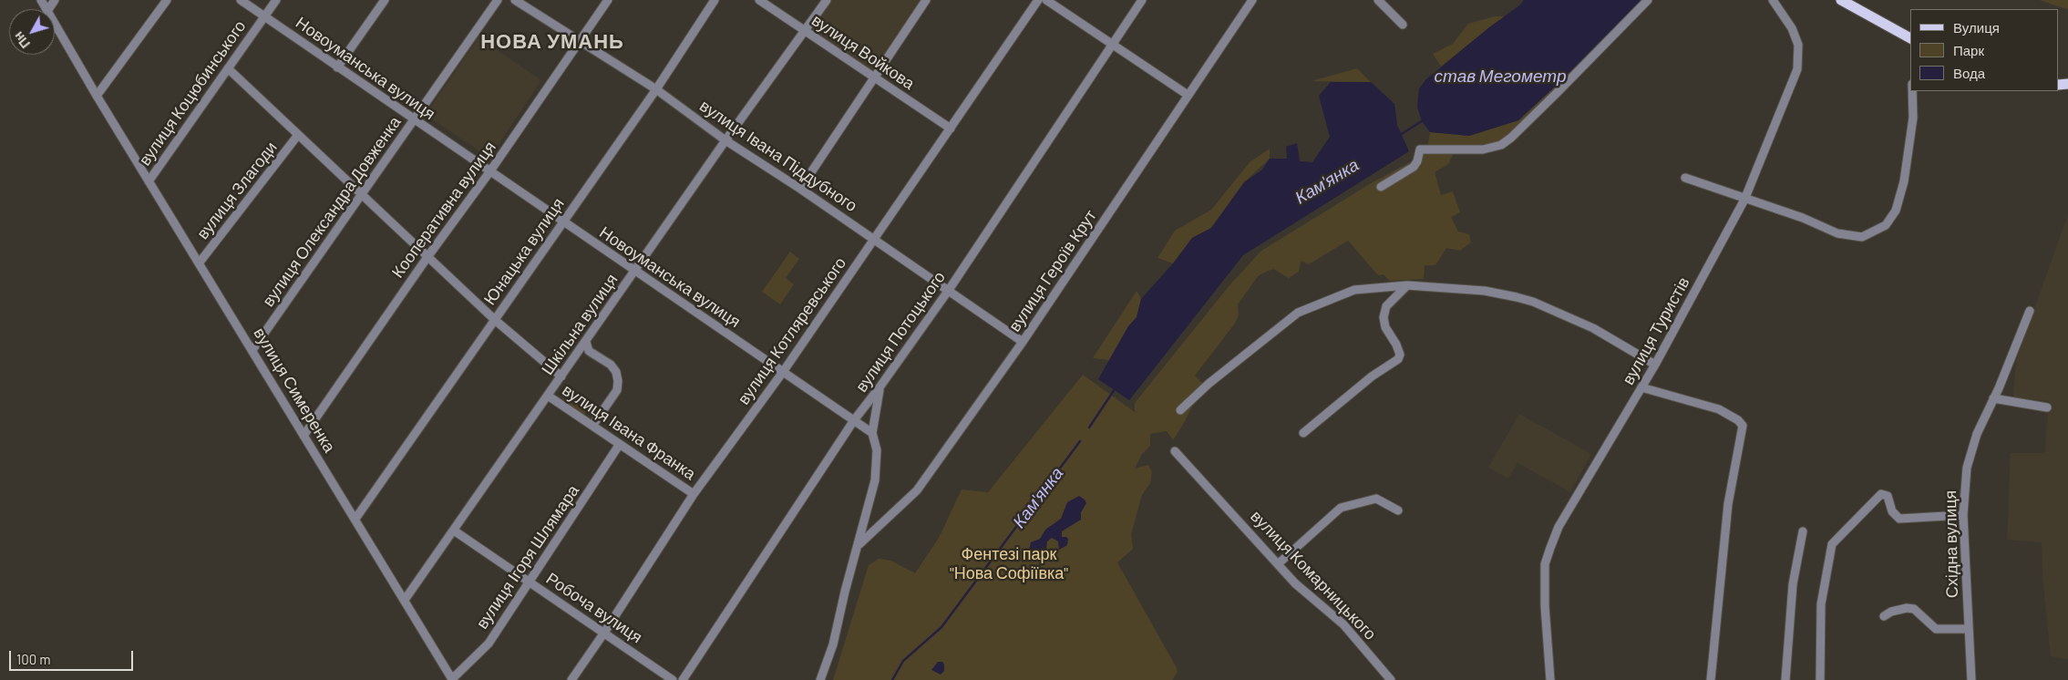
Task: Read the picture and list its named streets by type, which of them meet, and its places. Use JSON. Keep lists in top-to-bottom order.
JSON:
{
  "streets": {
    "street": [
      "вулиця Войкова",
      "Новоуманська вулиця",
      "вулиця Коцюбинського",
      "вулиця Івана Піддубного",
      "вулиця Злагоди",
      "Кооперативна вулиця",
      "вулиця Олександра Довженка",
      "Юнацька вулиця",
      "вулиця Героїв Крут",
      "Шкільна вулиця",
      "вулиця Котляревського",
      "вулиця Туристів",
      "вулиця Потоцького",
      "вулиця Симеренка",
      "вулиця Івана Франка",
      "Східна вулиця",
      "вулиця Ігоря Шлямара",
      "вулиця Комарницького",
      "Робоча вулиця"
    ]
  },
  "crossings": [
    ["вулиця Войкова", "Шкільна вулиця"],
    ["вулиця Войкова", "вулиця Котляревського"],
    ["Новоуманська вулиця", "вулиця Коцюбинського"],
    ["Новоуманська вулиця", "Кооперативна вулиця"],
    ["Новоуманська вулиця", "вулиця Олександра Довженка"],
    ["Новоуманська вулиця", "Юнацька вулиця"],
    ["Новоуманська вулиця", "Шкільна вулиця"],
    ["Новоуманська вулиця", "вулиця Котляревського"],
    ["Новоуманська вулиця", "вулиця Потоцького"],
    ["вулиця Коцюбинського", "вулиця Симеренка"],
    ["вулиця Коцюбинського", "вулиця Івана Франка"],
    ["вулиця Івана Піддубного", "Кооперативна вулиця"],
    ["вулиця Івана Піддубного", "Юнацька вулиця"],
    ["вулиця Івана Піддубного", "вулиця Героїв Крут"],
    ["вулиця Івана Піддубного", "Шкільна вулиця"],
    ["вулиця Івана Піддубного", "вулиця Котляревського"],
    ["вулиця Івана Піддубного", "вулиця Потоцького"],
    ["вулиця Злагоди", "вулиця Симеренка"],
    ["вулиця Злагоди", "вулиця Івана Франка"],
    ["Кооперативна вулиця", "вулиця Симеренка"],
    ["Кооперативна вулиця", "вулиця Івана Франка"],
    ["вулиця Олександра Довженка", "вулиця Симеренка"],
    ["вулиця Олександра Довженка", "вулиця Івана Франка"],
    ["Юнацька вулиця", "вулиця Симеренка"],
    ["Юнацька вулиця", "вулиця Івана Франка"],
    ["Шкільна вулиця", "вулиця Симеренка"],
    ["Шкільна вулиця", "вулиця Івана Франка"],
    ["Шкільна вулиця", "Робоча вулиця"],
    ["вулиця Котляревського", "вулиця Івана Франка"],
    ["вулиця Котляревського", "Робоча вулиця"],
    ["вулиця Симеренка", "вулиця Ігоря Шлямара"],
    ["вулиця Івана Франка", "вулиця Ігоря Шлямара"],
    ["вулиця Ігоря Шлямара", "Робоча вулиця"]
  ],
  "districts": ["НОВА УМАНЬ"],
  "water": ["став Мегометр", "Кам'янка"],
  "parks": ["Фентезі парк \"Нова Софіївка\""],
  "legend": ["Вулиця", "Парк", "Вода"],
  "scale_bar": "100 m",
  "north": "bottom left"
}
